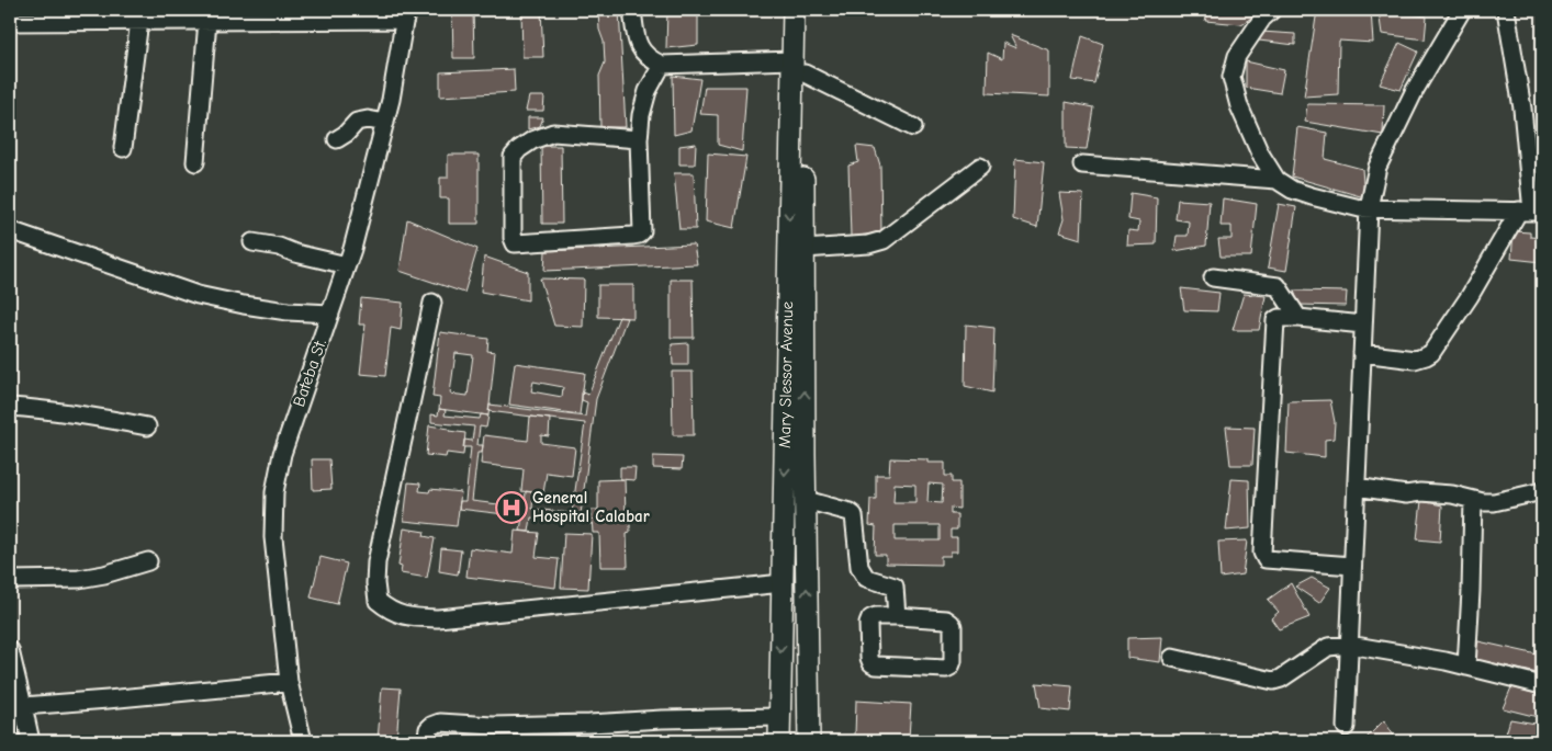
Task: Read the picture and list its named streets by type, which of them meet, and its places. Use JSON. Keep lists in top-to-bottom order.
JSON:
{
  "streets": {
    "main road": ["Mary Slessor Avenue"],
    "street": ["Bateba St."]
  },
  "places": {
    "hospital": ["General Hospital Calabar"]
  }
}
